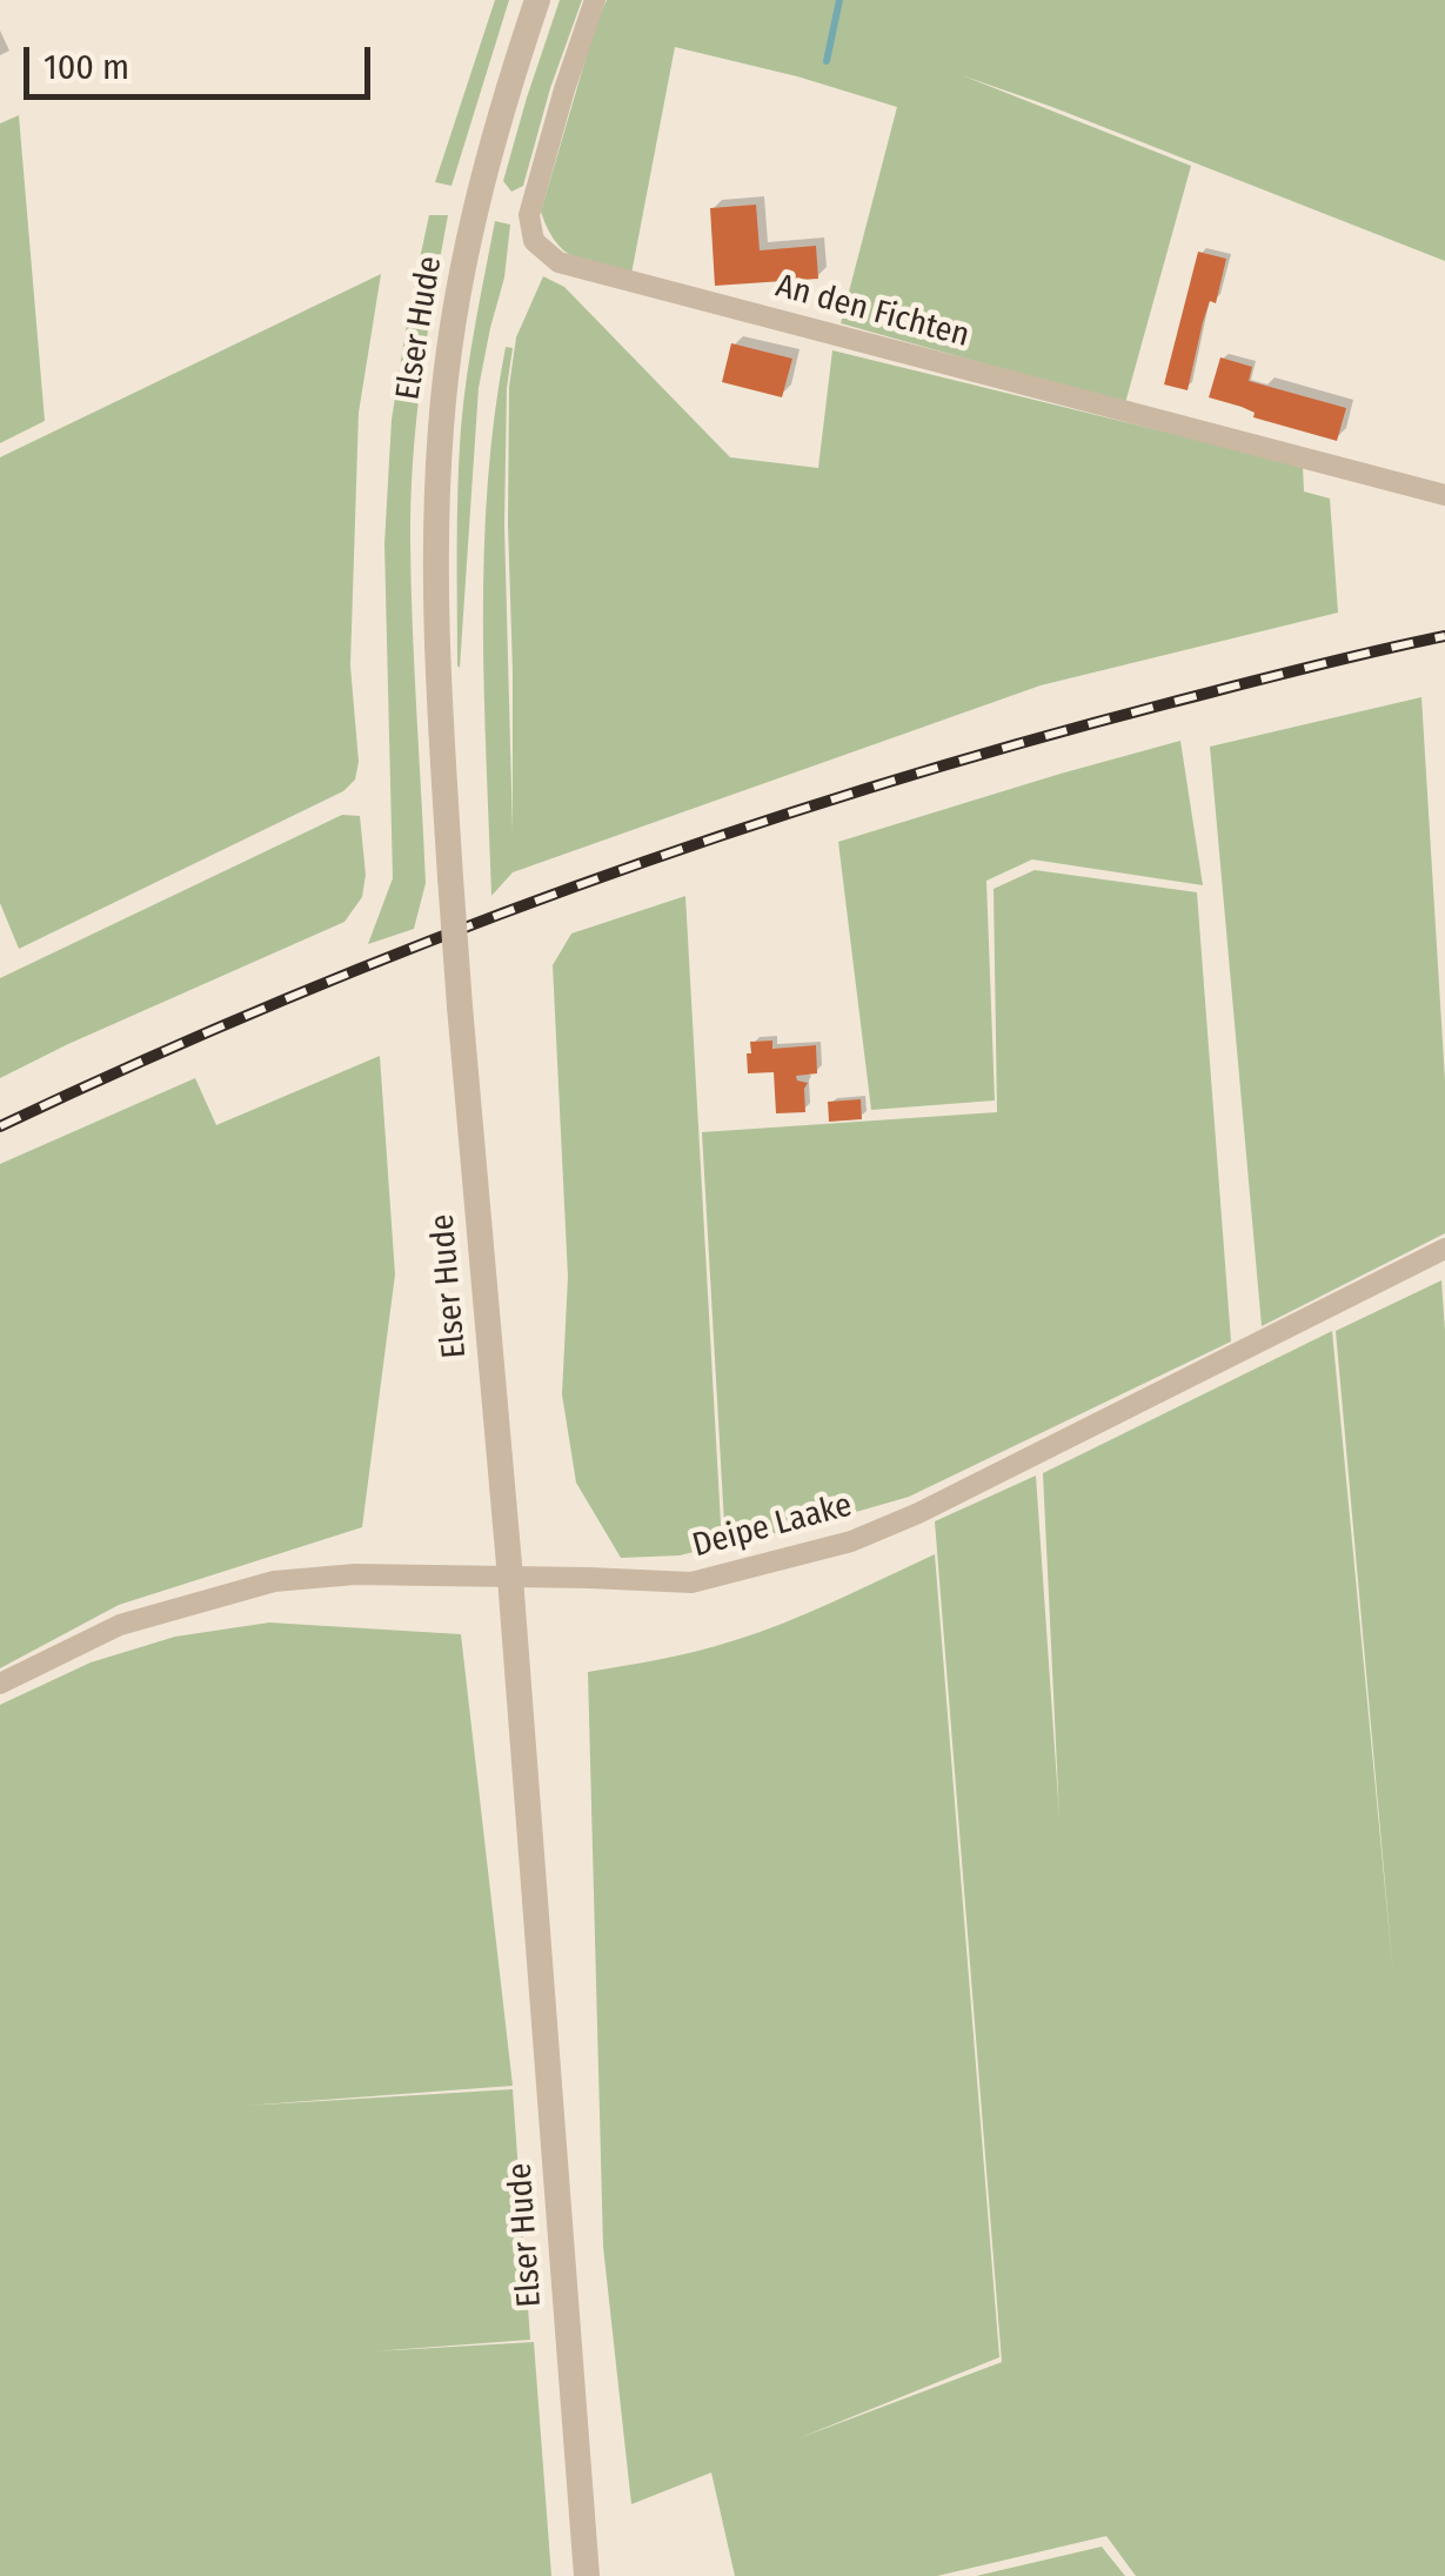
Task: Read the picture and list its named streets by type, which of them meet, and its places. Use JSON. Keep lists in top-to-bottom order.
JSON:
{
  "streets": {
    "street": ["An den Fichten", "Elser Hude", "Deipe Laake"]
  },
  "crossings": [
    ["Elser Hude", "Deipe Laake"]
  ],
  "scale_bar": "100 m"
}
